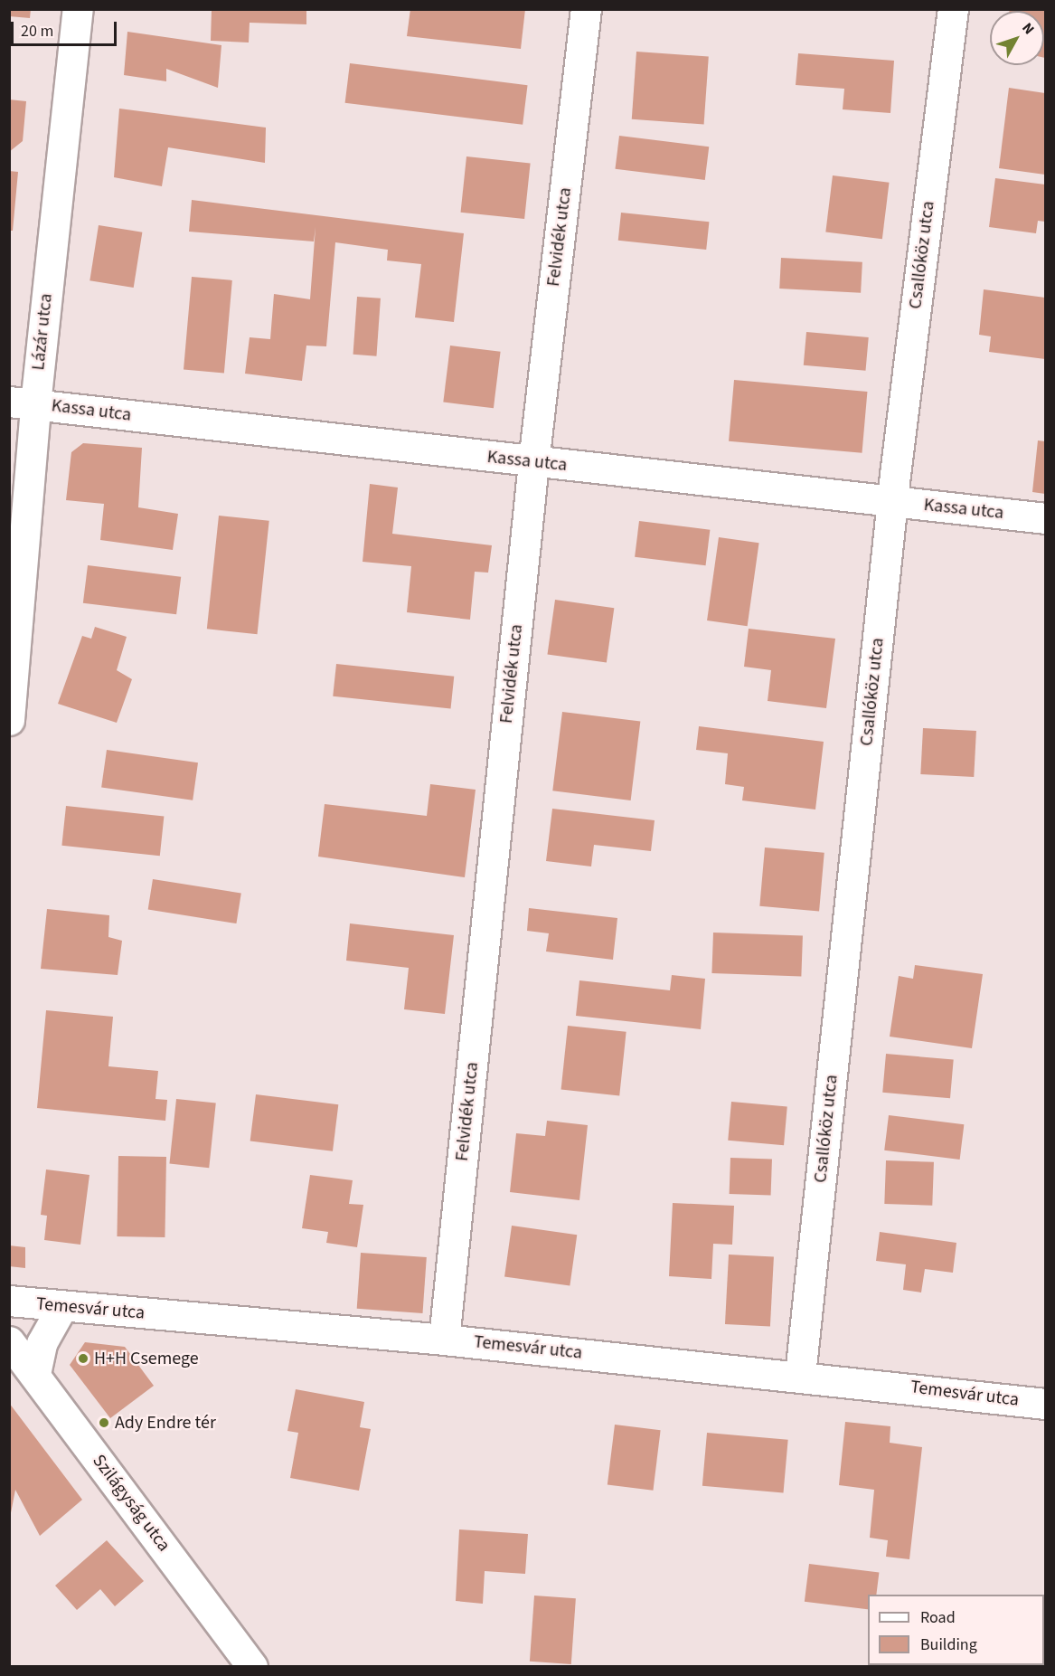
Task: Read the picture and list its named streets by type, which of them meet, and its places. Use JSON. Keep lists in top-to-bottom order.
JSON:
{
  "streets": {
    "street": [
      "Felvidék utca",
      "Csallóköz utca",
      "Lázár utca",
      "Kassa utca",
      "Temesvár utca",
      "Szilágyság utca"
    ]
  },
  "crossings": [
    ["Felvidék utca", "Kassa utca"],
    ["Felvidék utca", "Temesvár utca"],
    ["Csallóköz utca", "Kassa utca"],
    ["Csallóköz utca", "Temesvár utca"],
    ["Lázár utca", "Kassa utca"]
  ],
  "places": ["H+H Csemege", "Ady Endre tér"],
  "legend": ["Road", "Building"],
  "scale_bar": "20 m",
  "north": "top right"
}
